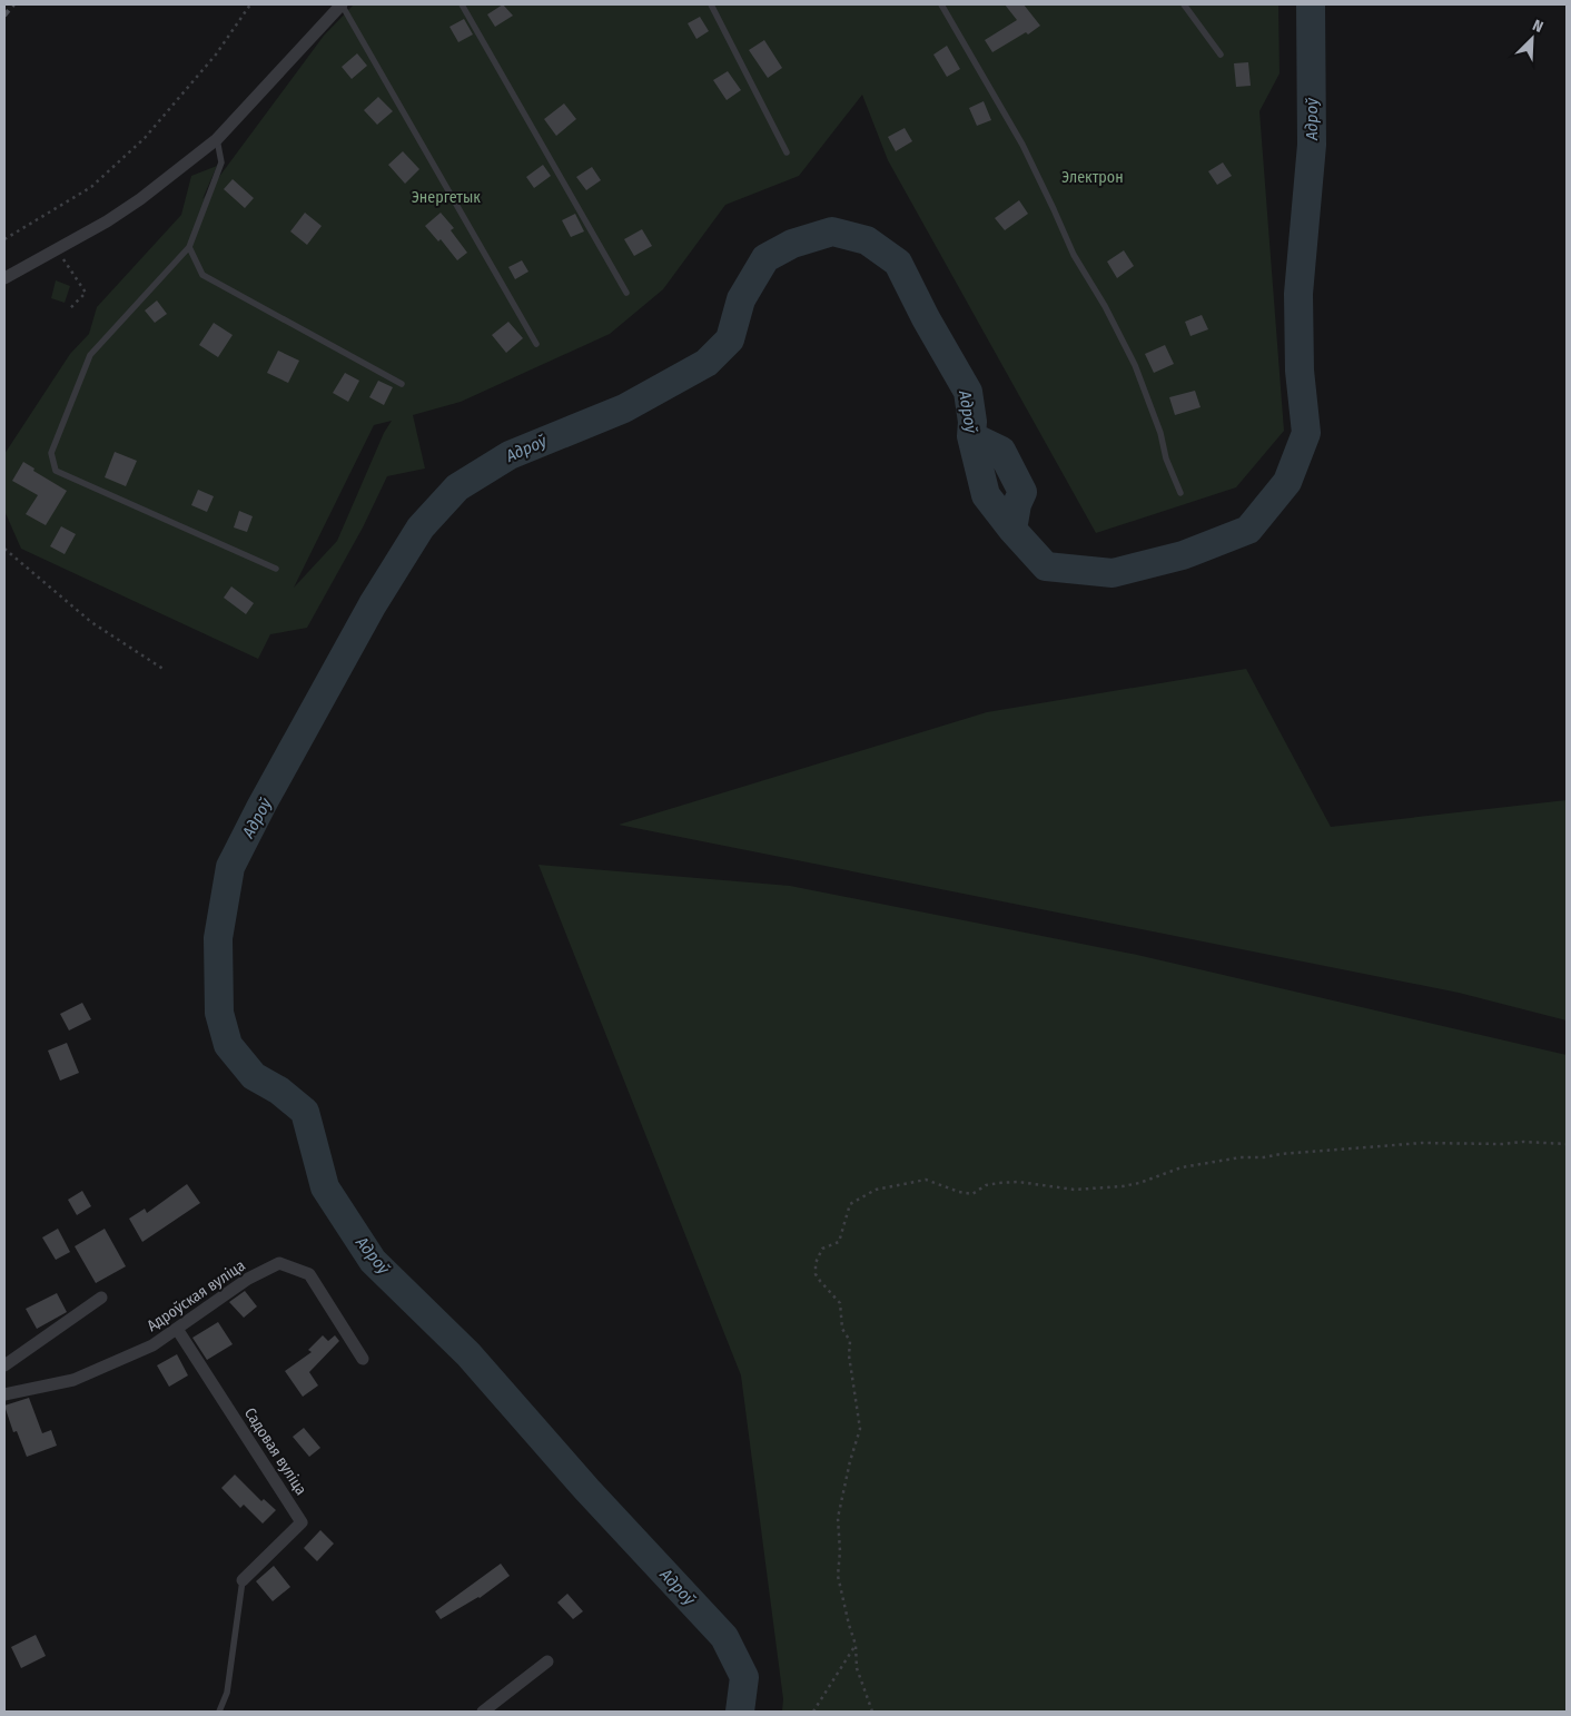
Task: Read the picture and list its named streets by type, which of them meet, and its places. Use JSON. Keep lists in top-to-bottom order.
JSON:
{
  "streets": {
    "street": ["Адроўская вуліца", "Садовая вуліца"]
  },
  "crossings": [
    ["Адроўская вуліца", "Садовая вуліца"]
  ],
  "water": ["Адроў"],
  "parks": ["Электрон", "Энергетык"],
  "north": "top right"
}
